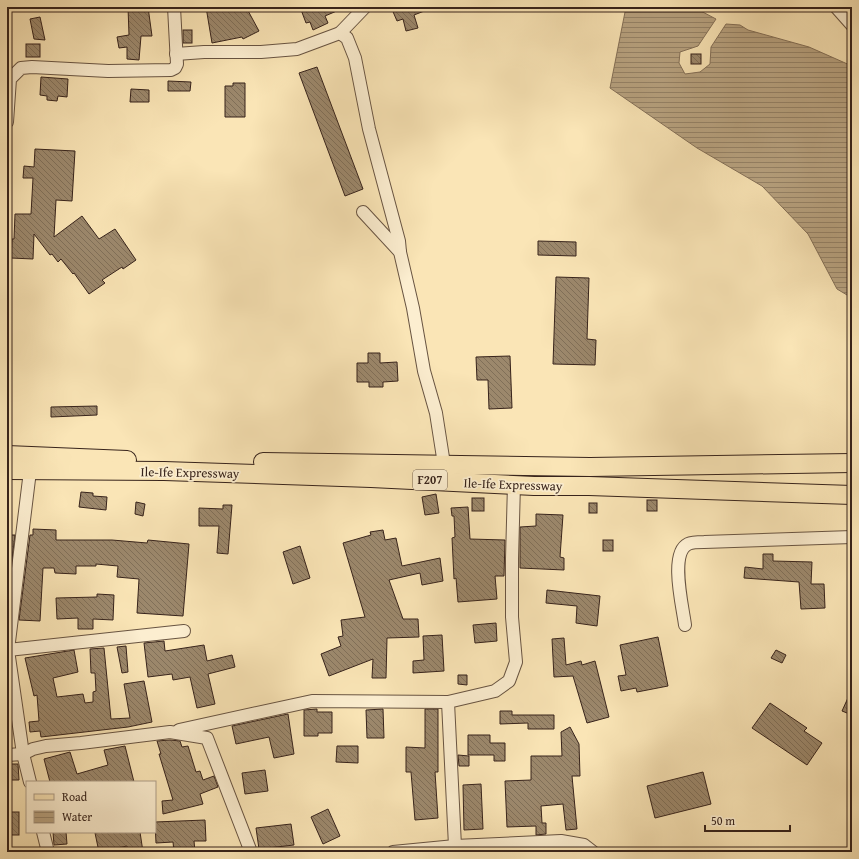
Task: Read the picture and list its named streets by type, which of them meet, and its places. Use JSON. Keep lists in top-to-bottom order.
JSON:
{
  "streets": {
    "main road": ["Ile-Ife Expressway", "F207"]
  },
  "legend": ["Road", "Water"],
  "scale_bar": "50 m"
}
